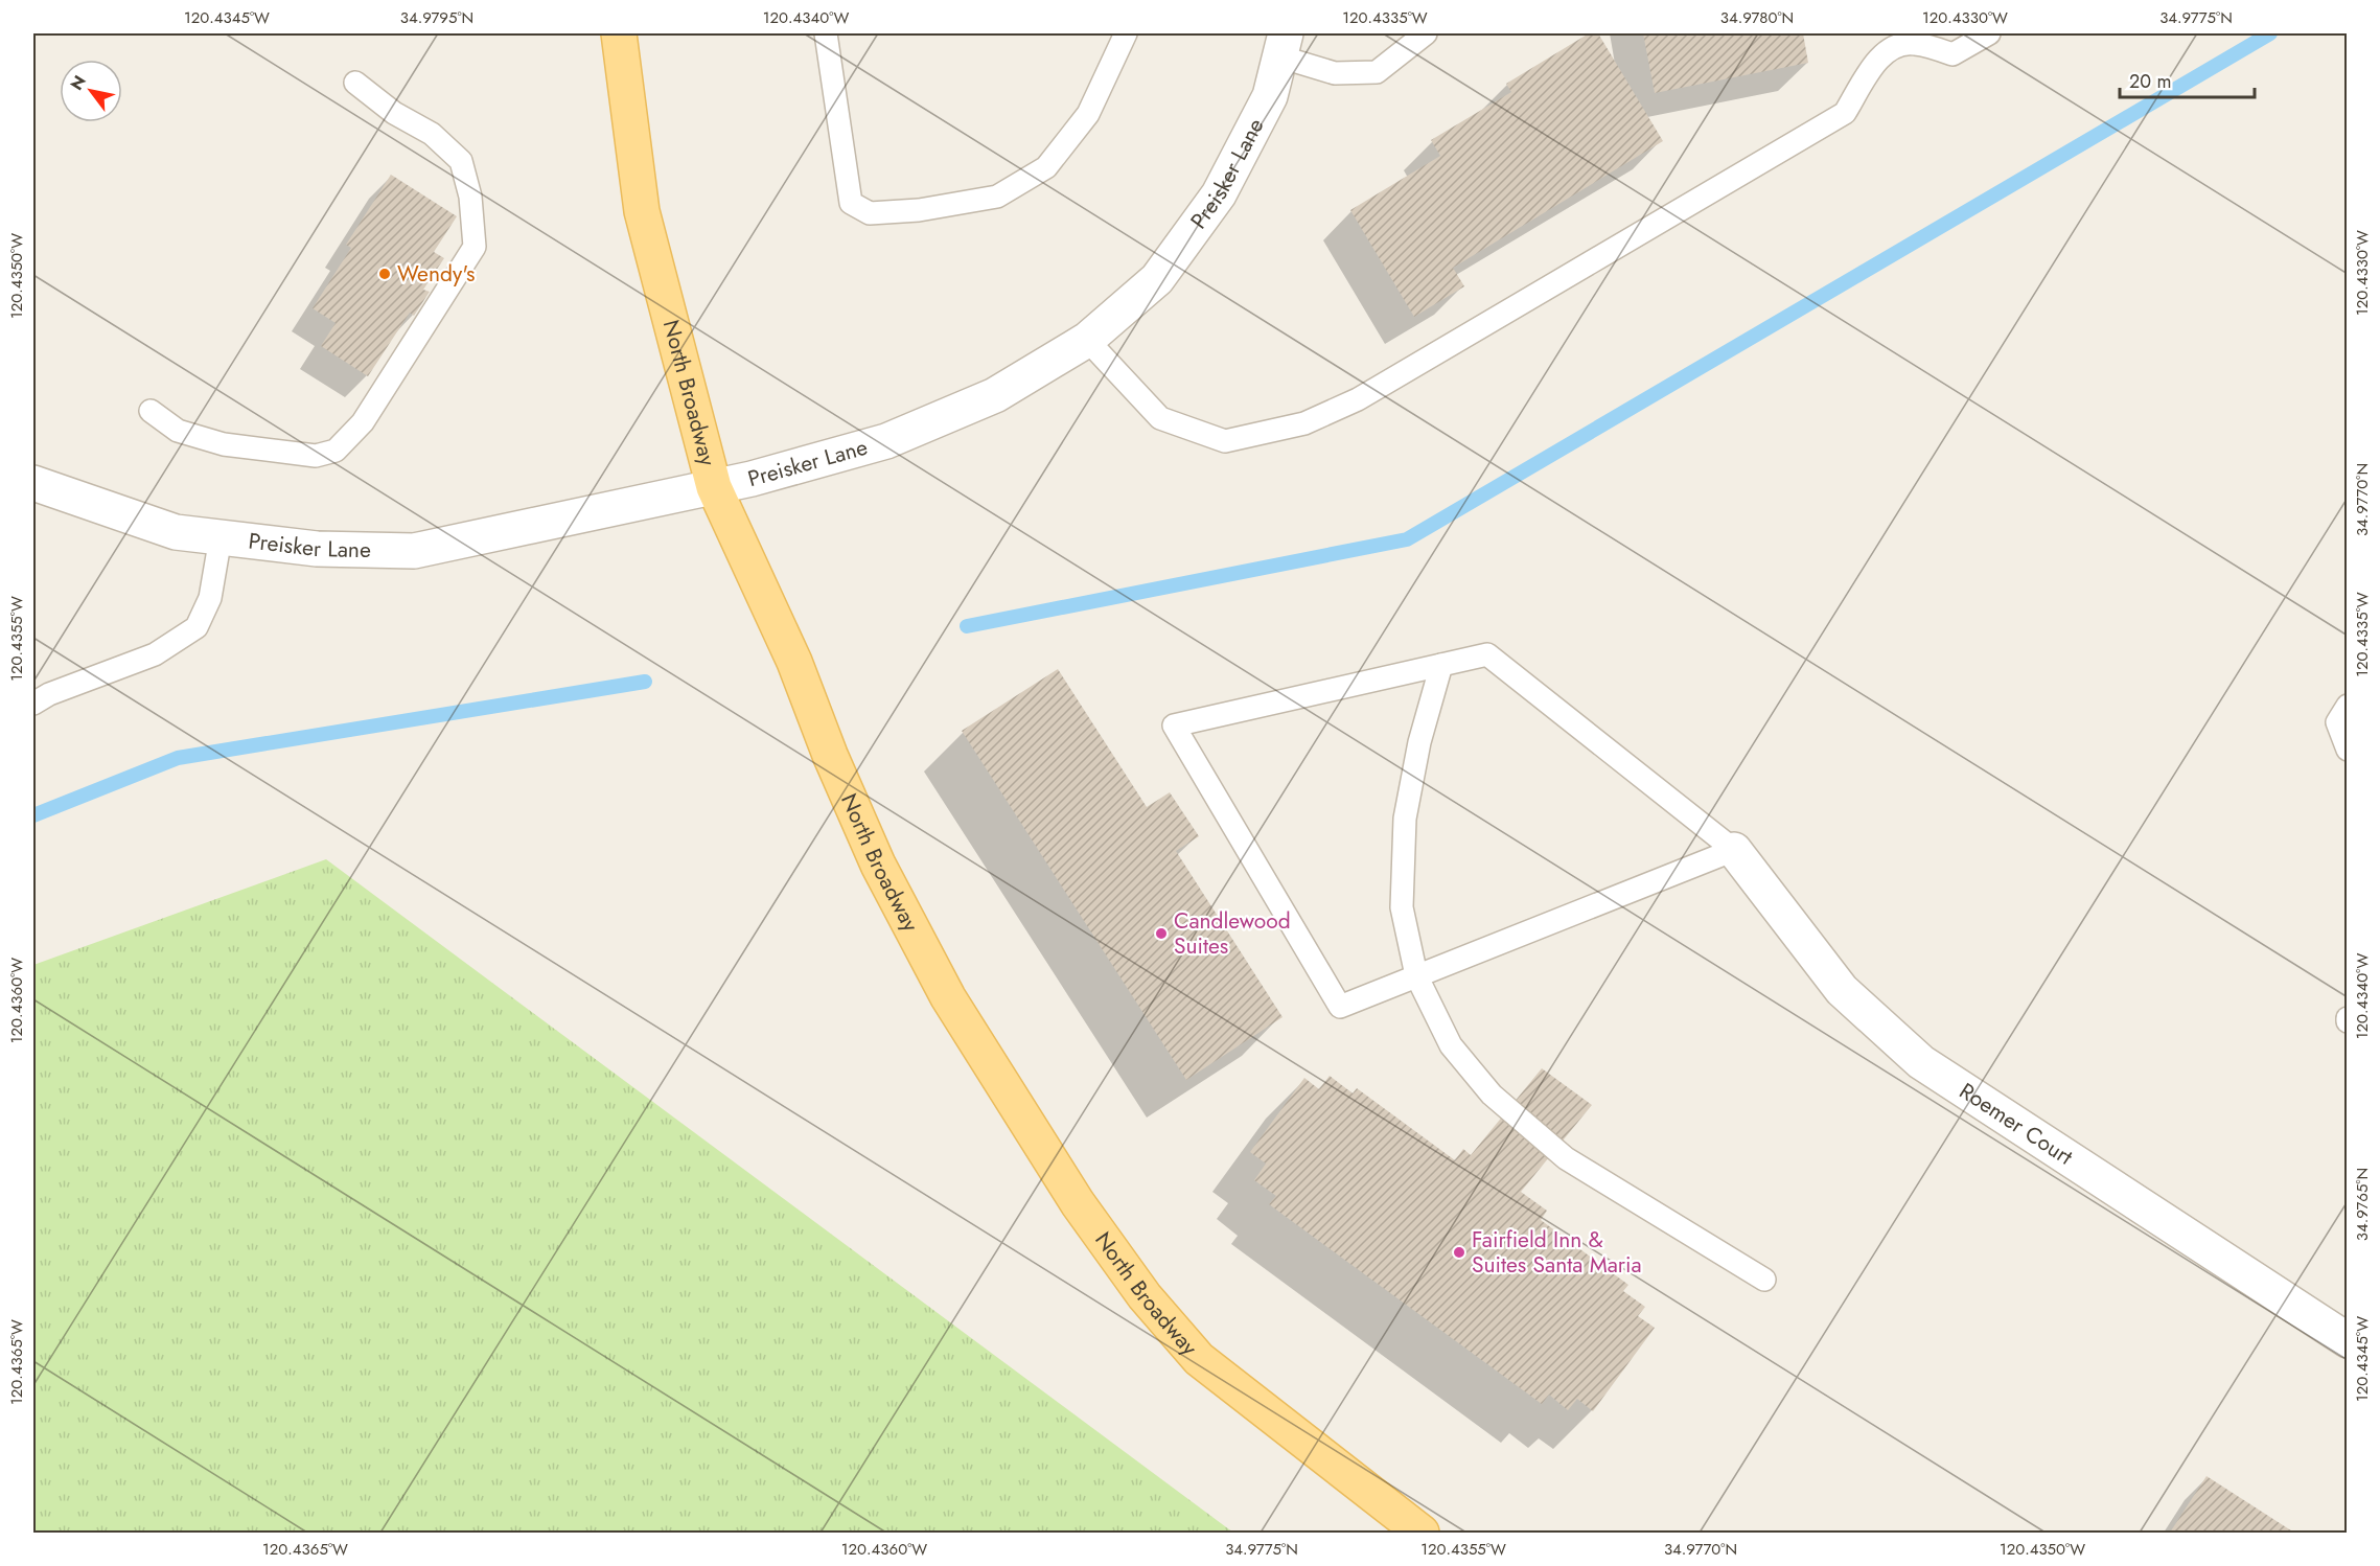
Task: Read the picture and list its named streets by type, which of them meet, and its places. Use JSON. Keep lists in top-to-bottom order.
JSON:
{
  "streets": {
    "main road": ["North Broadway"],
    "street": ["Preisker Lane", "Roemer Court"]
  },
  "crossings": [
    ["Preisker Lane", "North Broadway"]
  ],
  "places": ["Wendy's", "Candlewood Suites", "Fairfield Inn & Suites Santa Maria"],
  "scale_bar": "20 m",
  "north": "top left",
  "coordinates": [
    "120.4345°W",
    "34.9795°N",
    "120.4340°W",
    "120.4335°W",
    "34.9780°N",
    "120.4330°W",
    "34.9775°N",
    "120.4350°W",
    "34.9770°N",
    "120.4355°W",
    "120.4360°W",
    "34.9765°N",
    "120.4365°W"
  ]
}
